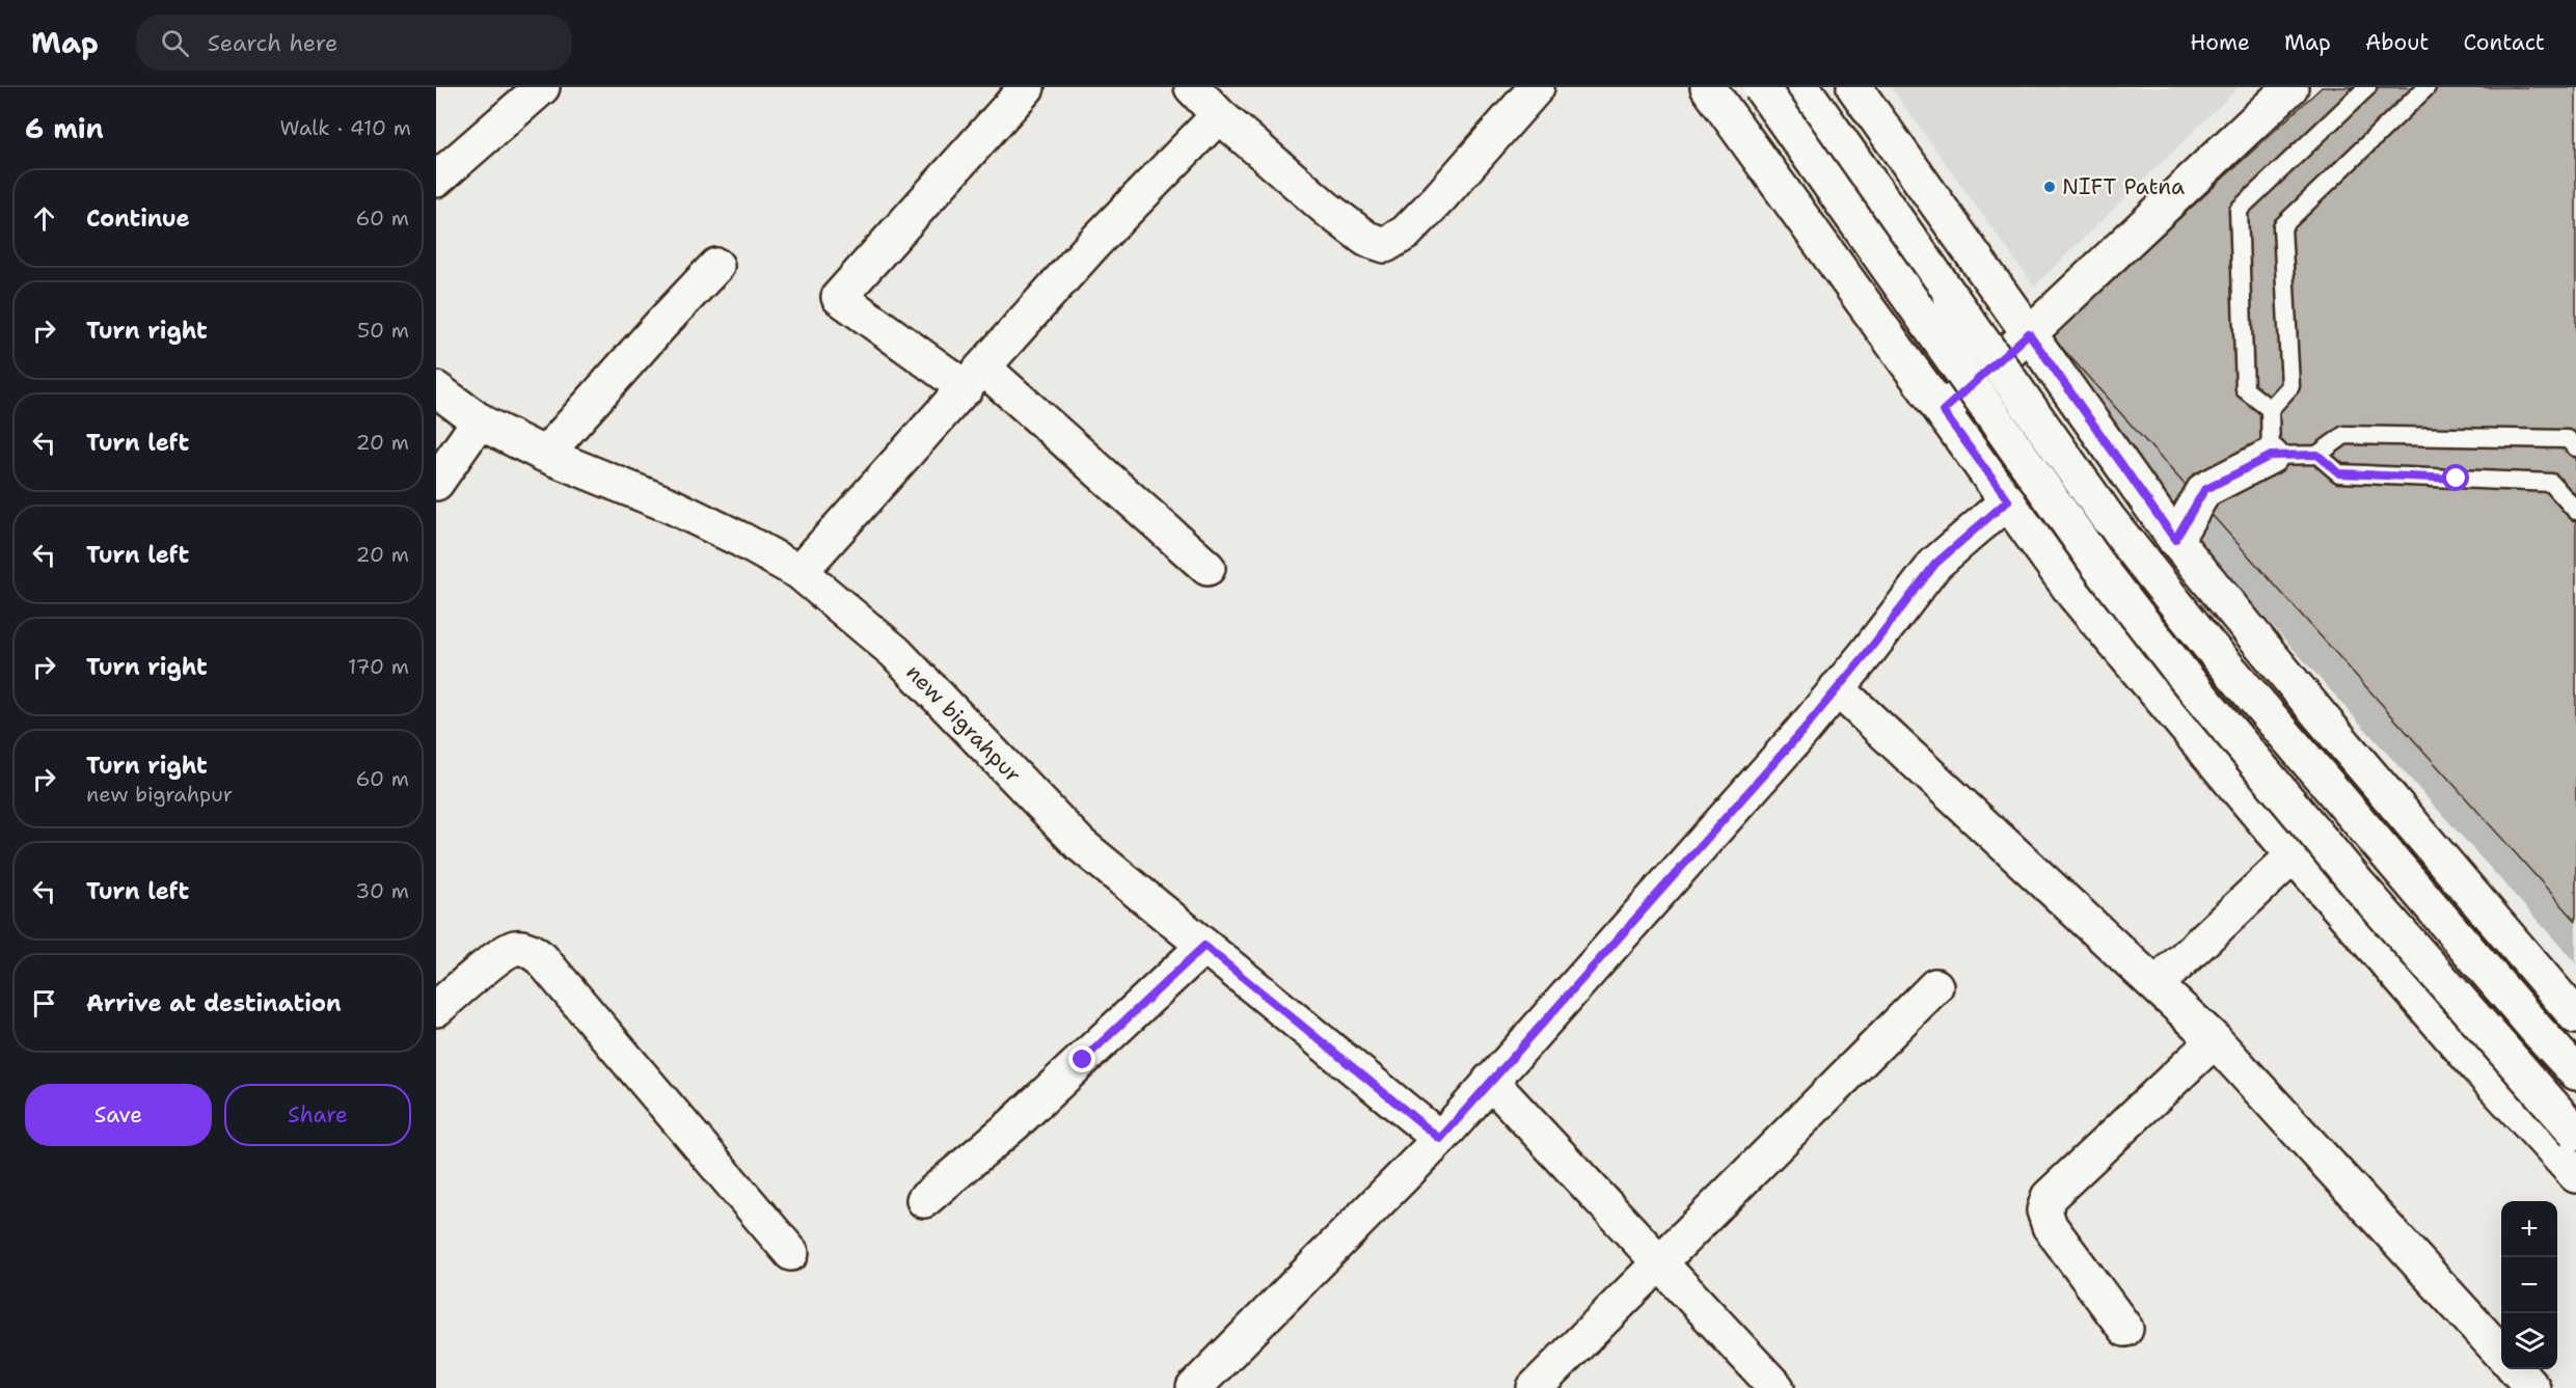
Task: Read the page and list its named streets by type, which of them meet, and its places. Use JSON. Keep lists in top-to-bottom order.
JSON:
{
  "streets": {
    "main road": ["new bigrahpur"]
  },
  "places": ["NIFT Patna"],
  "page": {
    "header": "Map",
    "search": "Search here",
    "nav": [
      "Home",
      "Map",
      "About",
      "Contact"
    ],
    "heading": ["6 min", "Walk · 410 m"],
    "list": [
      ["Continue", "60 m"],
      ["Turn right", "50 m"],
      ["Turn left", "20 m"],
      ["Turn left", "20 m"],
      ["Turn right", "170 m"],
      ["Turn right", "new bigrahpur", "60 m"],
      ["Turn left", "30 m"],
      "Arrive at destination"
    ],
    "buttons": ["Save", "Share"],
    "map_buttons": ["+", "−"]
  }
}
